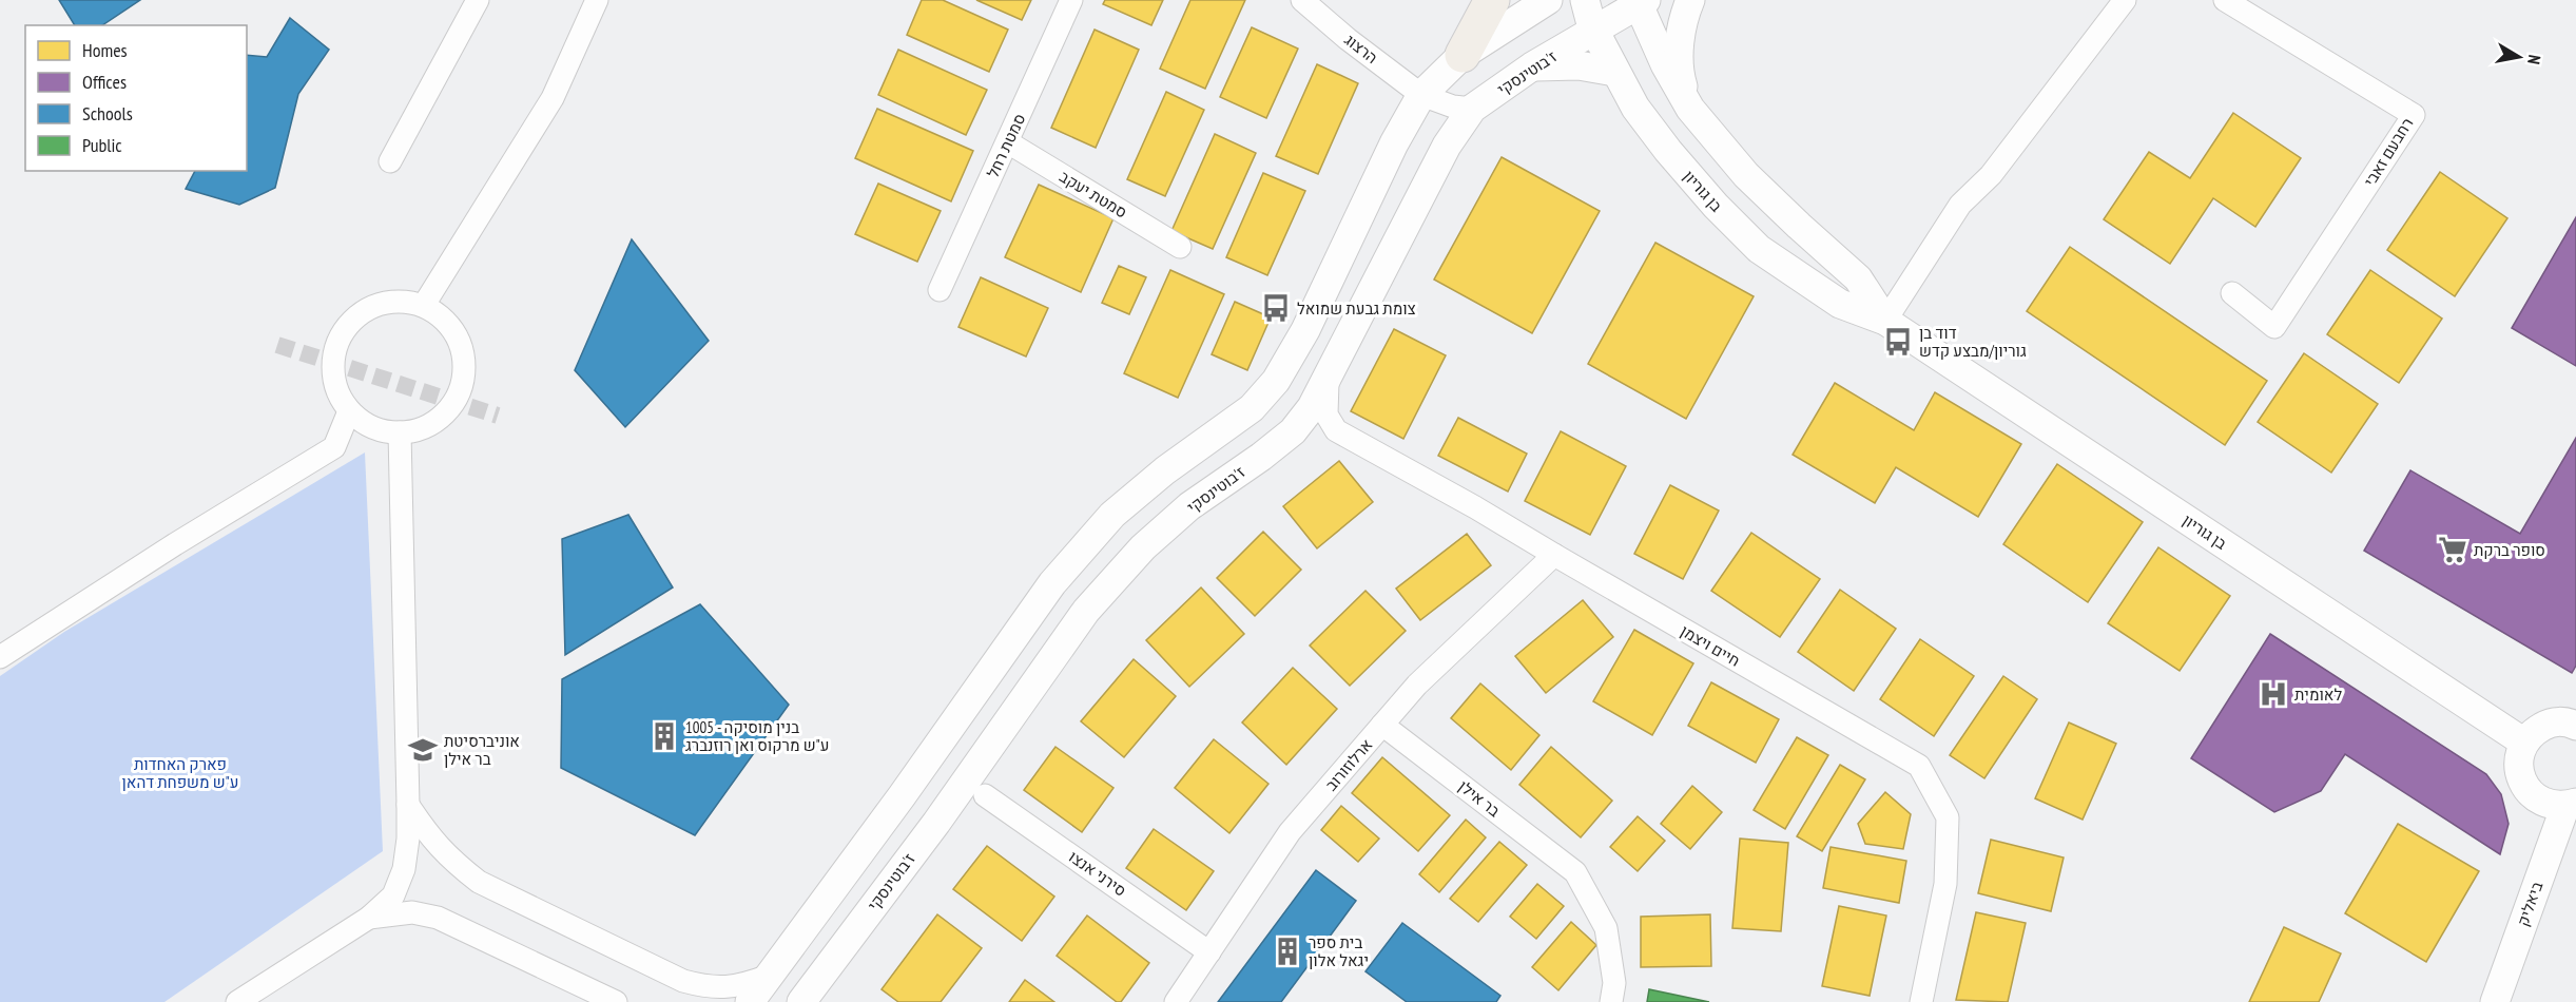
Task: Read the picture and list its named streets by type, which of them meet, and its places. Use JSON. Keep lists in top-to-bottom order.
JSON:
{
  "streets": {
    "street": [
      "הרצוג",
      "ז'בוטינסקי",
      "סמטת רחל",
      "רחבעם זאבי",
      "בן גוריון",
      "סמטת יעקב",
      "חיים ויצמן",
      "ארלוזורוב",
      "בר אילן",
      "סירני אנצו",
      "ביאליק"
    ]
  },
  "crossings": [
    ["הרצוג", "ז'בוטינסקי"],
    ["ז'בוטינסקי", "בן גוריון"],
    ["ז'בוטינסקי", "חיים ויצמן"],
    ["סמטת רחל", "סמטת יעקב"],
    ["חיים ויצמן", "ארלוזורוב"],
    ["ארלוזורוב", "בר אילן"],
    ["ארלוזורוב", "סירני אנצו"]
  ],
  "parks": ["פארק האחדות ע\"ש משפחת דהאן"],
  "places": {
    "bus stop": ["צומת גבעת שמואל", "דוד בן גוריון/מבצע קדש"],
    "supermarket": ["סופר ברקת"],
    "hospital": ["לאומית"],
    "building": ["1005 - בנין מוסיקה ע\"ש מרקוס ואן רוזנברג", "בית ספר יגאל אלון"],
    "school or university": ["אוניברסיטת בר אילן"]
  },
  "legend": [
    "Homes",
    "Offices",
    "Schools",
    "Public"
  ],
  "north": "right"
}
